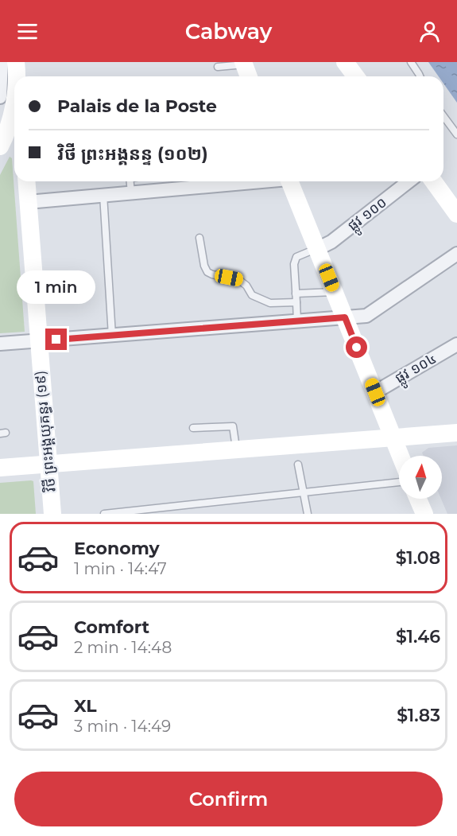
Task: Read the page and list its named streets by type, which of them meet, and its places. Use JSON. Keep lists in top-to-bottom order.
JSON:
{
  "streets": {
    "street": ["ផ្លូវ ១០០", "ផ្លូវ ១០៤", "វិថី ព្រះអង្គយុគន្ធរ (១៩)"]
  },
  "north": "top",
  "page": {
    "header": "Cabway",
    "banner": ["Palais de la Poste", "វិថី ព្រះអង្គនន្ទ (១០២)"],
    "bubble": "1 min",
    "list": [
      {
        "name": "Economy",
        "note": "1 min · 14:47",
        "value": "$1.08"
      },
      {
        "name": "Comfort",
        "note": "2 min · 14:48",
        "value": "$1.46"
      },
      {
        "name": "XL",
        "note": "3 min · 14:49",
        "value": "$1.83"
      }
    ],
    "buttons": "Confirm"
  }
}
